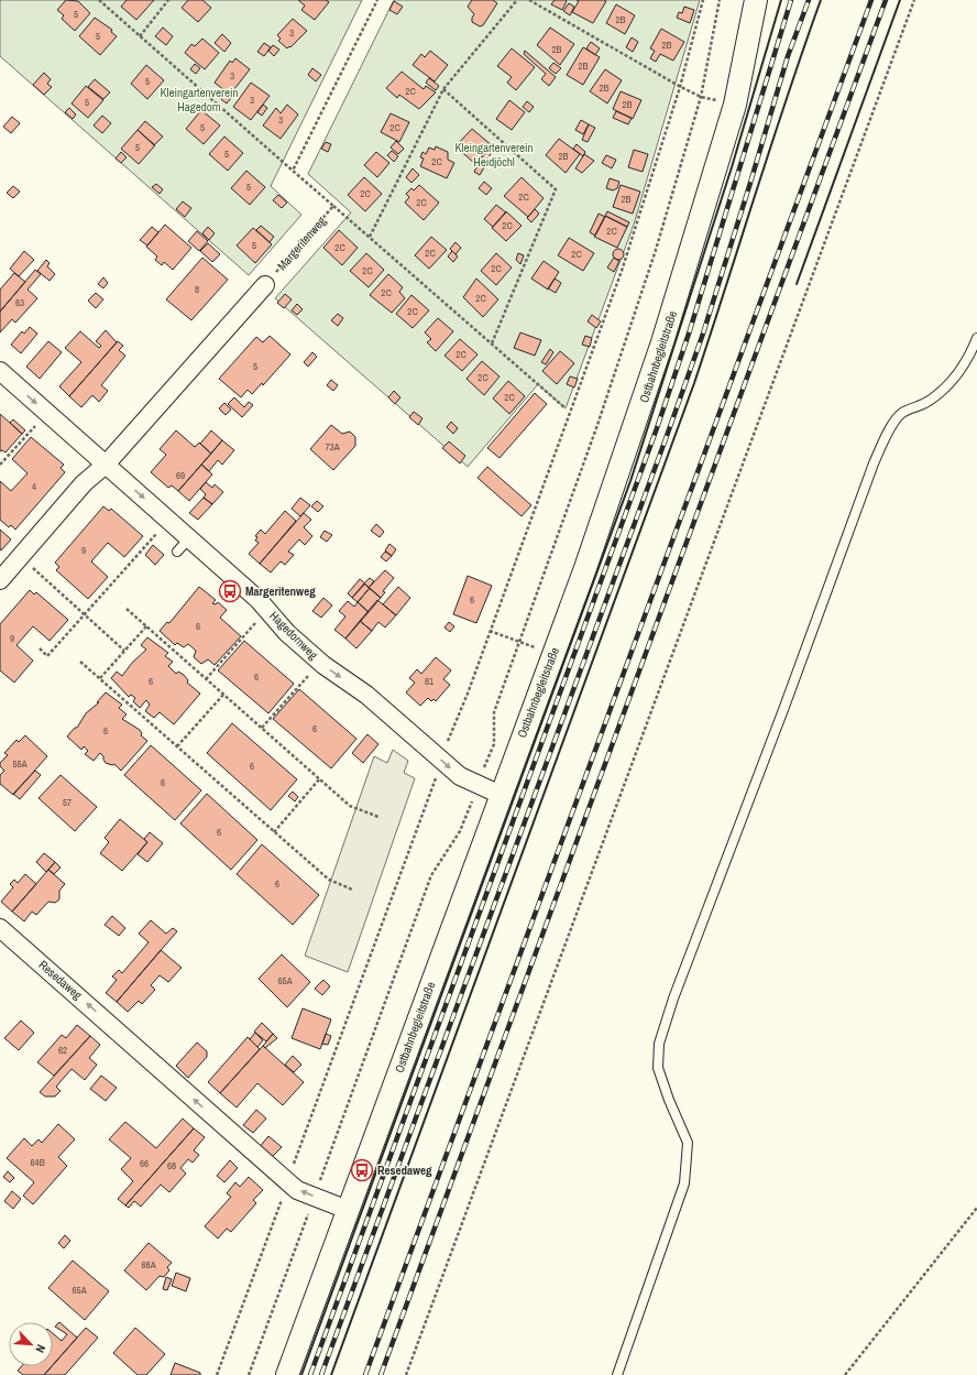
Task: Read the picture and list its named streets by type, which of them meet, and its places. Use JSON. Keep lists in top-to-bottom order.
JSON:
{
  "streets": {
    "street": ["Ostbahnbegleitstraße", "Hagedornweg", "Resedaweg"],
    "path": ["Margeritenweg"]
  },
  "crossings": [
    ["Ostbahnbegleitstraße", "Hagedornweg"],
    ["Ostbahnbegleitstraße", "Resedaweg"]
  ],
  "one_way": ["Hagedornweg", "Resedaweg"],
  "parks": ["Kleingartenverein Hagedorn", "Kleingartenverein Heidjöchl"],
  "places": {
    "bus stop": ["Margeritenweg", "Resedaweg"]
  },
  "house_numbers": [
    "5",
    "2B",
    "3",
    "5",
    "2B",
    "2B",
    "2B",
    "3",
    "5",
    "2B",
    "2C",
    "3",
    "5",
    "2B",
    "3",
    "5",
    "2C",
    "5",
    "5",
    "2B",
    "2C",
    "5",
    "2C",
    "2C",
    "2B",
    "2C",
    "2C",
    "2C",
    "5",
    "2C",
    "2C",
    "2C",
    "2C",
    "2C",
    "8",
    "2C",
    "2C",
    "63",
    "2C",
    "2C",
    "5",
    "2C",
    "2C",
    "73A",
    "69",
    "4",
    "9",
    "6",
    "6",
    "9",
    "6",
    "6",
    "81",
    "6",
    "6",
    "55A",
    "6",
    "6",
    "57",
    "6",
    "6",
    "65A",
    "62",
    "64B",
    "66",
    "68",
    "68A",
    "65A"
  ],
  "north": "bottom right"
}
